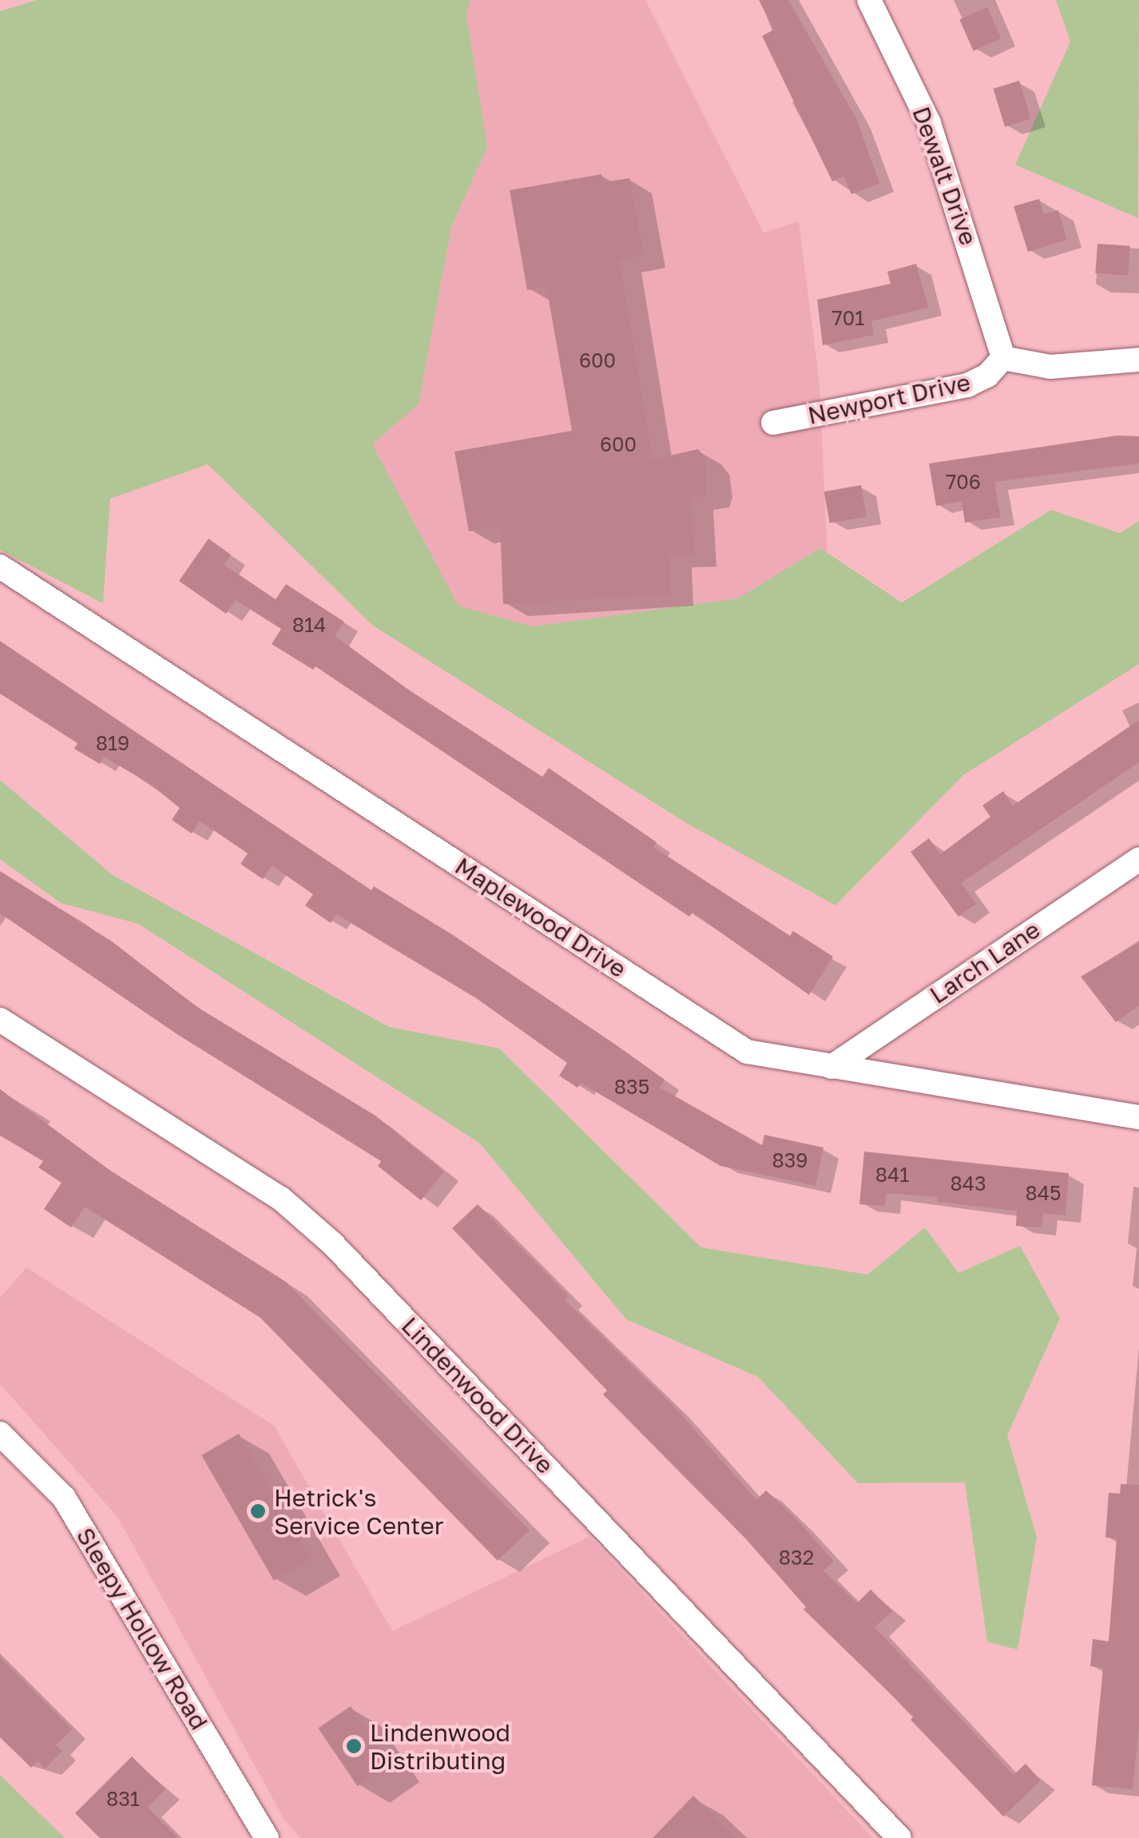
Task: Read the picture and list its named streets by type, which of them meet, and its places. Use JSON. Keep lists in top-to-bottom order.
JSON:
{
  "streets": {
    "street": [
      "Dewalt Drive",
      "Newport Drive",
      "Maplewood Drive",
      "Larch Lane",
      "Lindenwood Drive",
      "Sleepy Hollow Road"
    ]
  },
  "crossings": [
    ["Dewalt Drive", "Newport Drive"],
    ["Maplewood Drive", "Larch Lane"]
  ],
  "places": ["Hetrick's Service Center", "Lindenwood Distributing"],
  "house_numbers": [
    "701",
    "600",
    "600",
    "706",
    "814",
    "819",
    "835",
    "839",
    "841",
    "843",
    "845",
    "832",
    "831"
  ]
}
